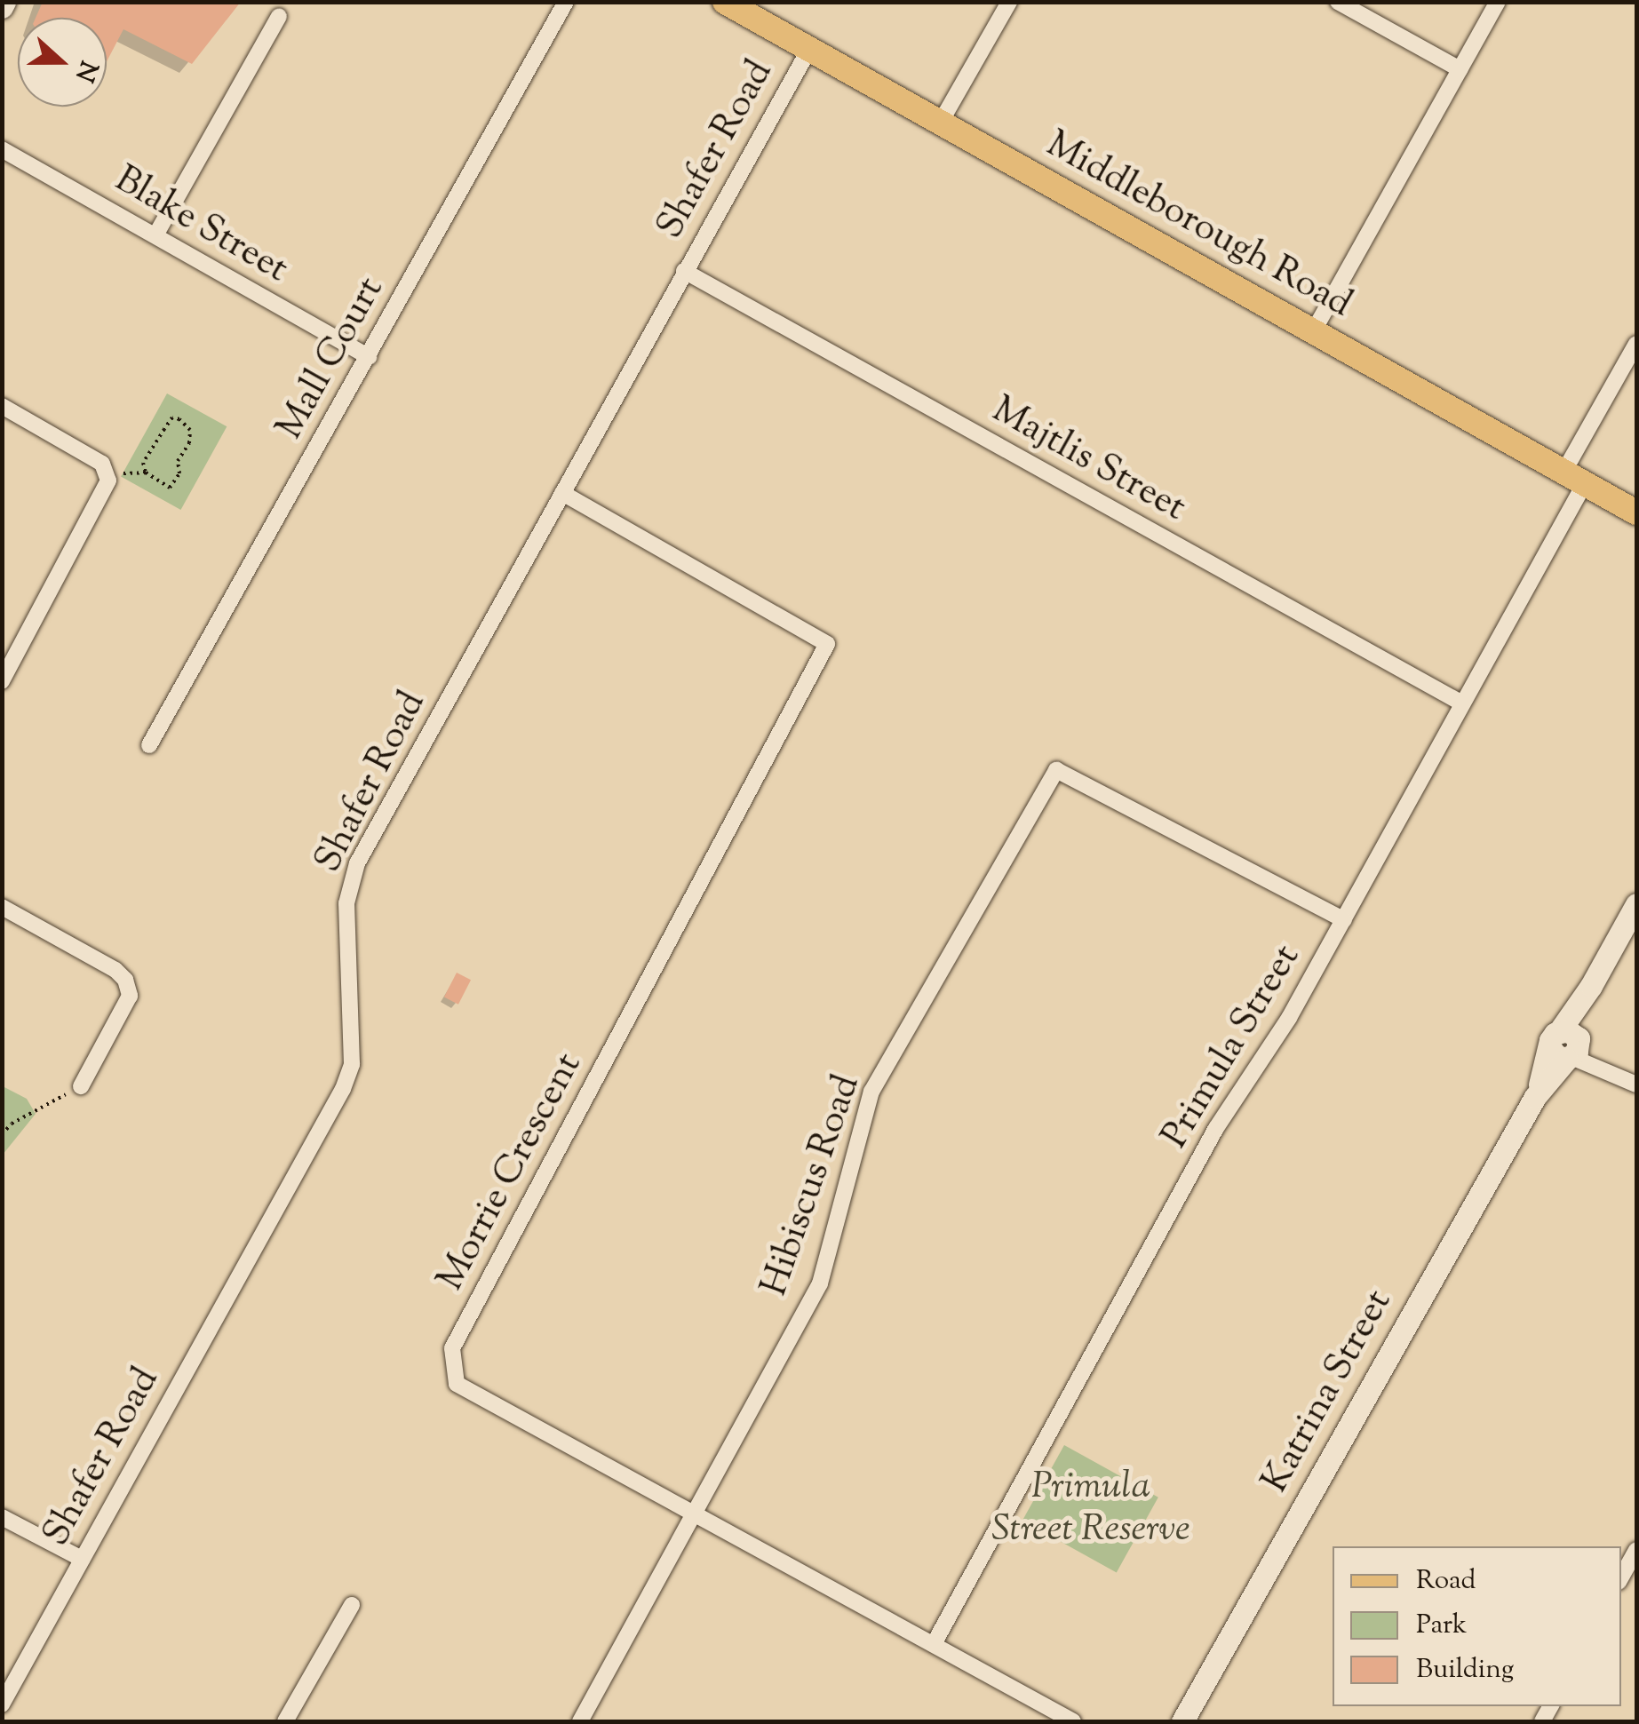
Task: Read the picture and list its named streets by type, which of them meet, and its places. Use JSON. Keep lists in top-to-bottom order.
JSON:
{
  "streets": {
    "main road": ["Middleborough Road"],
    "street": [
      "Shafer Road",
      "Blake Street",
      "Mall Court",
      "Majtlis Street",
      "Primula Street",
      "Morrie Crescent",
      "Hibiscus Road",
      "Katrina Street"
    ]
  },
  "crossings": [
    ["Shafer Road", "Middleborough Road"],
    ["Shafer Road", "Majtlis Street"],
    ["Shafer Road", "Morrie Crescent"],
    ["Blake Street", "Mall Court"],
    ["Middleborough Road", "Primula Street"],
    ["Majtlis Street", "Primula Street"],
    ["Primula Street", "Morrie Crescent"],
    ["Primula Street", "Hibiscus Road"],
    ["Morrie Crescent", "Hibiscus Road"]
  ],
  "parks": ["Primula Street Reserve"],
  "legend": ["Road", "Park", "Building"],
  "north": "right"
}
